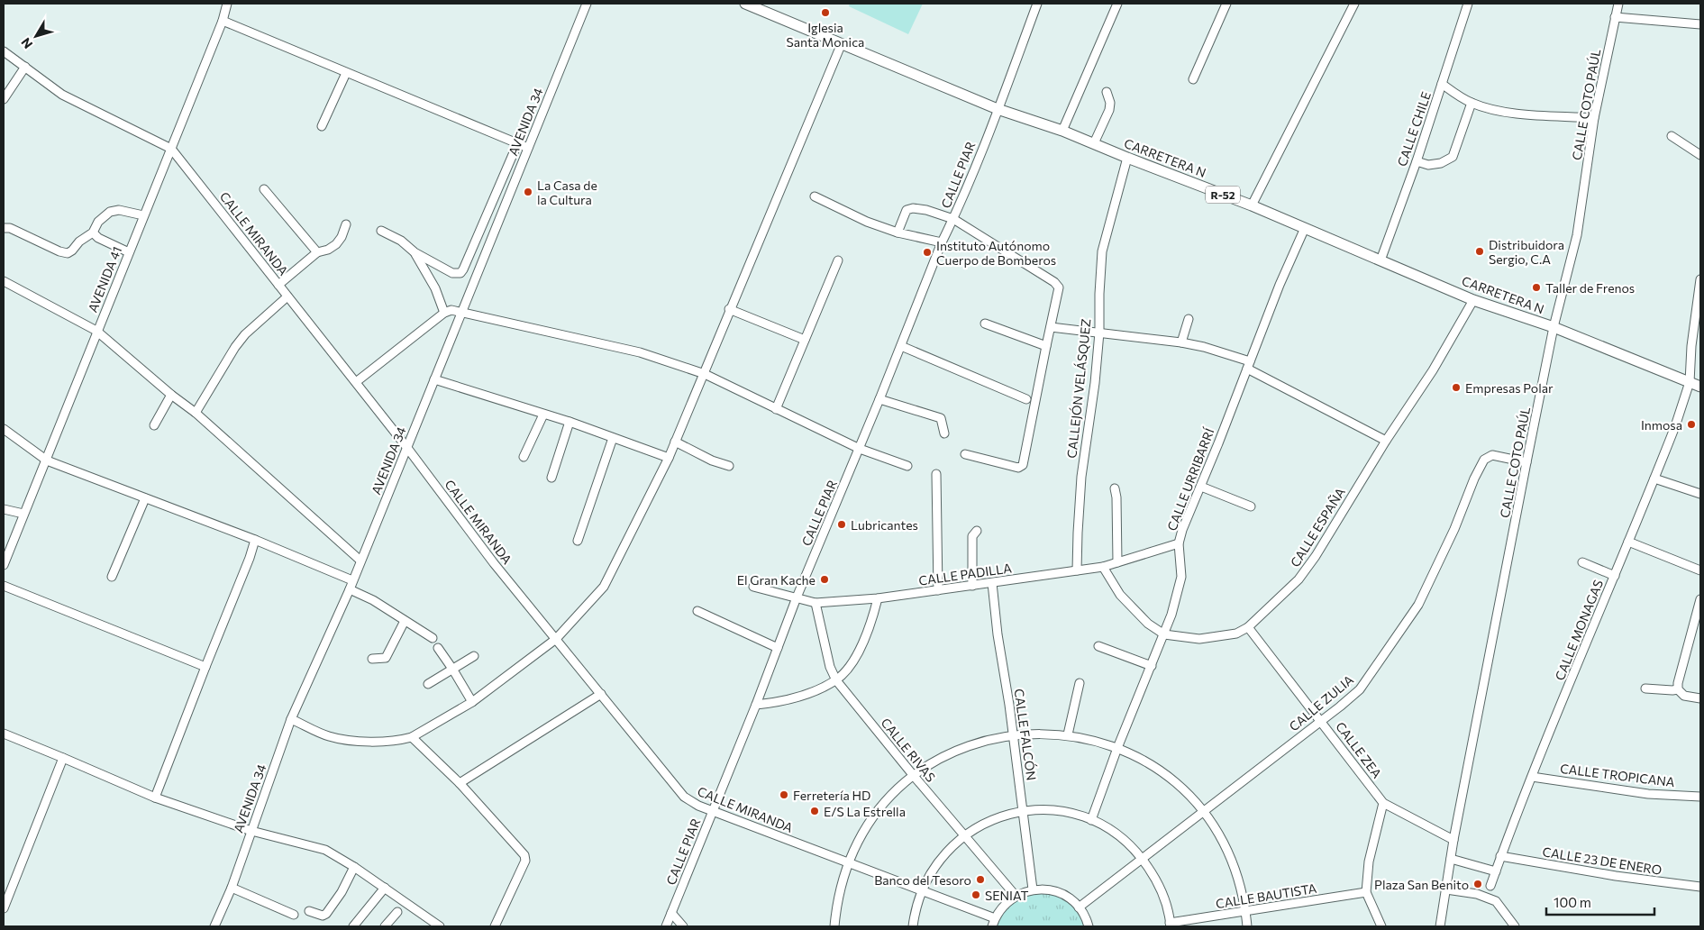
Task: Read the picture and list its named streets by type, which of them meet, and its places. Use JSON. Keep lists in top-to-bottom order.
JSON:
{
  "streets": {
    "main road": ["CARRETERA N", "R-52"],
    "street": [
      "CALLE COTO PAÚL",
      "AVENIDA 34",
      "CALLE CHILE",
      "CALLE PIAR",
      "CALLE MIRANDA",
      "AVENIDA 41",
      "CALLEJÓN VELÁSQUEZ",
      "CALLE URRIBARRÍ",
      "CALLE ESPAÑA",
      "CALLE PADILLA",
      "CALLE MONAGAS",
      "CALLE ZULIA",
      "CALLE FALCÓN",
      "CALLE RIVAS",
      "CALLE ZEA",
      "CALLE TROPICANA",
      "CALLE 23 DE ENERO",
      "CALLE BAUTISTA"
    ]
  },
  "crossings": [
    ["CALLE COTO PAÚL", "CARRETERA N"],
    ["CALLE COTO PAÚL", "CALLE ZULIA"],
    ["CALLE COTO PAÚL", "CALLE ZEA"],
    ["AVENIDA 34", "CALLE MIRANDA"],
    ["CALLE CHILE", "CARRETERA N"],
    ["CARRETERA N", "CALLE PIAR"],
    ["CARRETERA N", "CALLEJÓN VELÁSQUEZ"],
    ["CARRETERA N", "CALLE URRIBARRÍ"],
    ["CARRETERA N", "CALLE ESPAÑA"],
    ["CARRETERA N", "CALLE MONAGAS"],
    ["CALLE PIAR", "CALLE MIRANDA"],
    ["CALLE PIAR", "CALLE PADILLA"],
    ["CALLE MIRANDA", "AVENIDA 41"],
    ["CALLEJÓN VELÁSQUEZ", "CALLE PADILLA"],
    ["CALLE URRIBARRÍ", "CALLE ESPAÑA"],
    ["CALLE URRIBARRÍ", "CALLE PADILLA"],
    ["CALLE ESPAÑA", "CALLE PADILLA"],
    ["CALLE ESPAÑA", "CALLE ZEA"],
    ["CALLE PADILLA", "CALLE FALCÓN"],
    ["CALLE PADILLA", "CALLE RIVAS"],
    ["CALLE MONAGAS", "CALLE TROPICANA"],
    ["CALLE MONAGAS", "CALLE 23 DE ENERO"],
    ["CALLE ZULIA", "CALLE ZEA"]
  ],
  "places": [
    "Iglesia Santa Monica",
    "La Casa de la Cultura",
    "Distribuidora Sergio, C.A",
    "Instituto Autónomo Cuerpo de Bomberos",
    "Taller de Frenos",
    "Empresas Polar",
    "Inmosa",
    "Lubricantes",
    "El Gran Kache",
    "Ferretería HD",
    "E/S La Estrella",
    "Banco del Tesoro",
    "Plaza San Benito",
    "SENIAT"
  ],
  "scale_bar": "100 m",
  "north": "bottom left"
}
